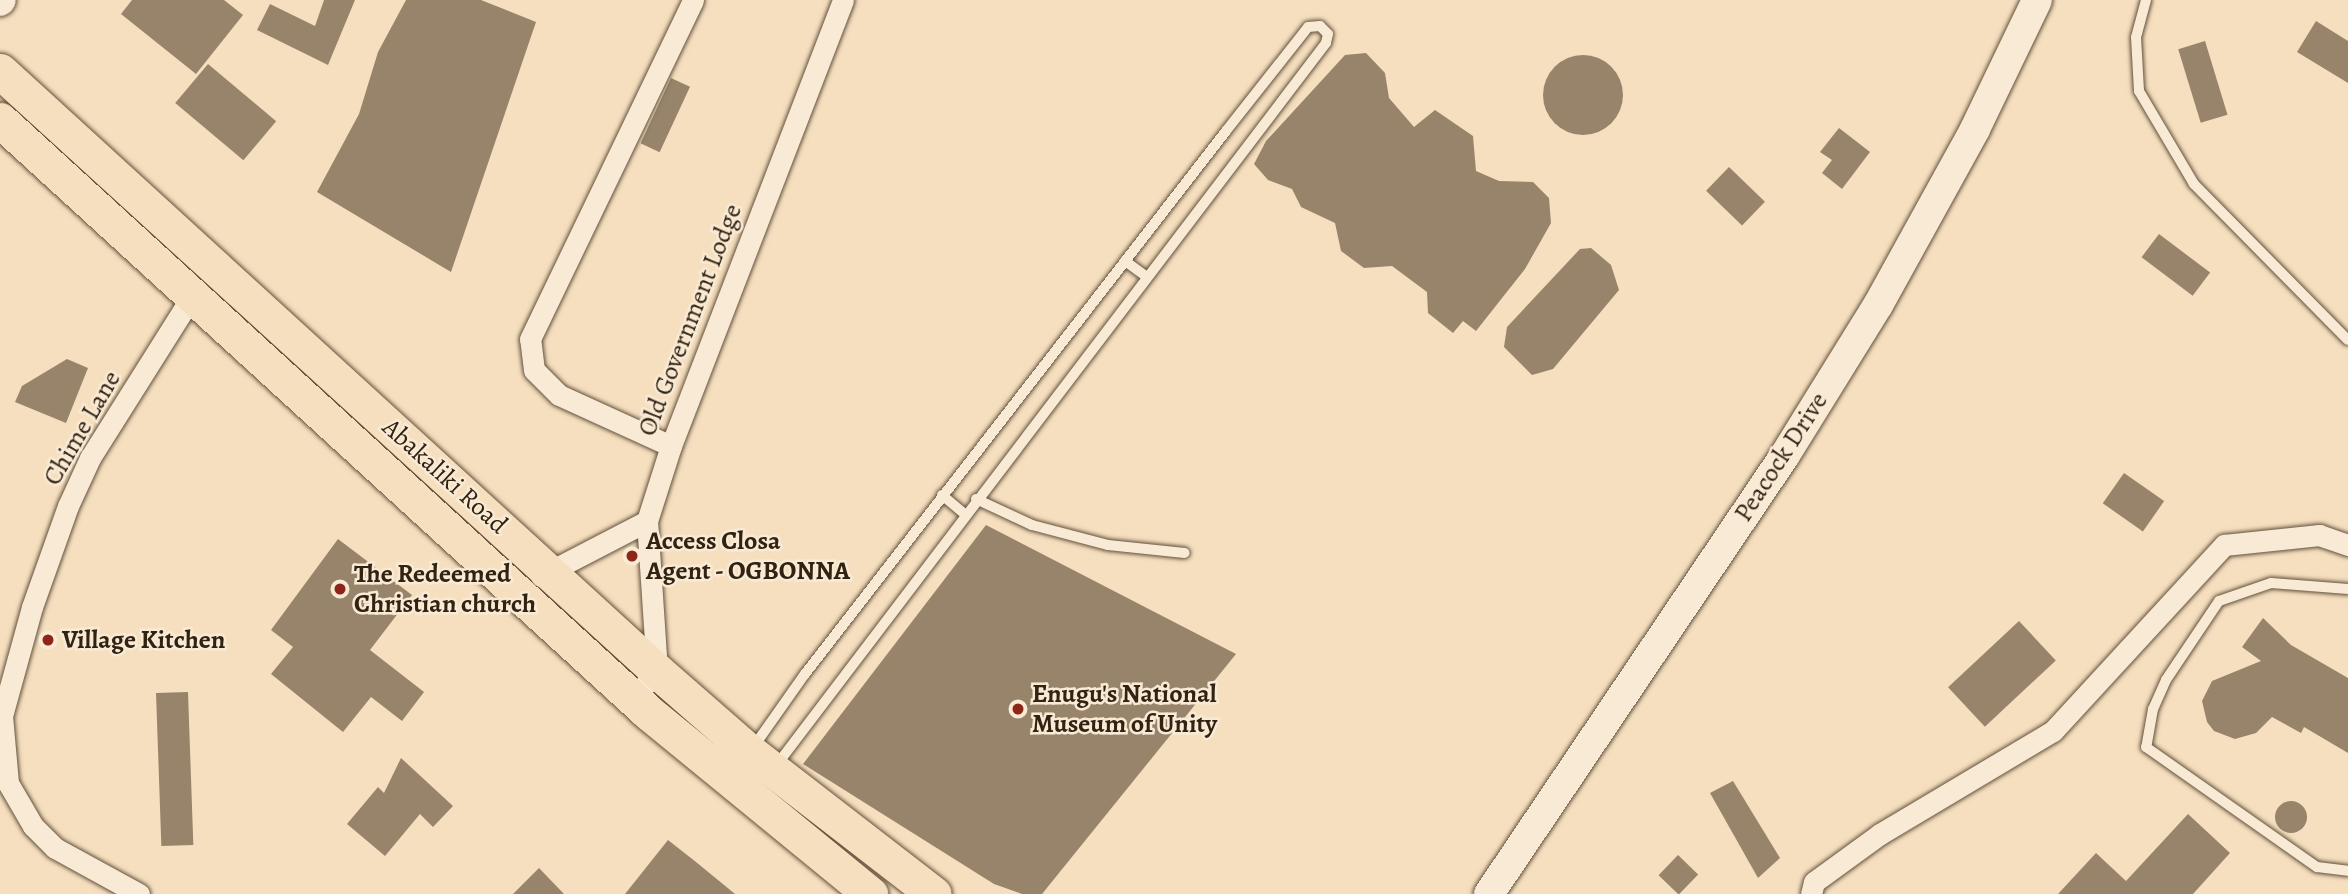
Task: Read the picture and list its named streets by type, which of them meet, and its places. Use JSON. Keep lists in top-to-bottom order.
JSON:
{
  "streets": {
    "main road": ["Abakaliki Road"],
    "street": ["Old Government Lodge", "Chime Lane", "Peacock Drive"]
  },
  "crossings": [
    ["Old Government Lodge", "Abakaliki Road"],
    ["Chime Lane", "Abakaliki Road"]
  ],
  "places": [
    "Access Closa Agent - OGBONNA",
    "The Redeemed Christian church",
    "Village Kitchen",
    "Enugu's National Museum of Unity"
  ]
}
